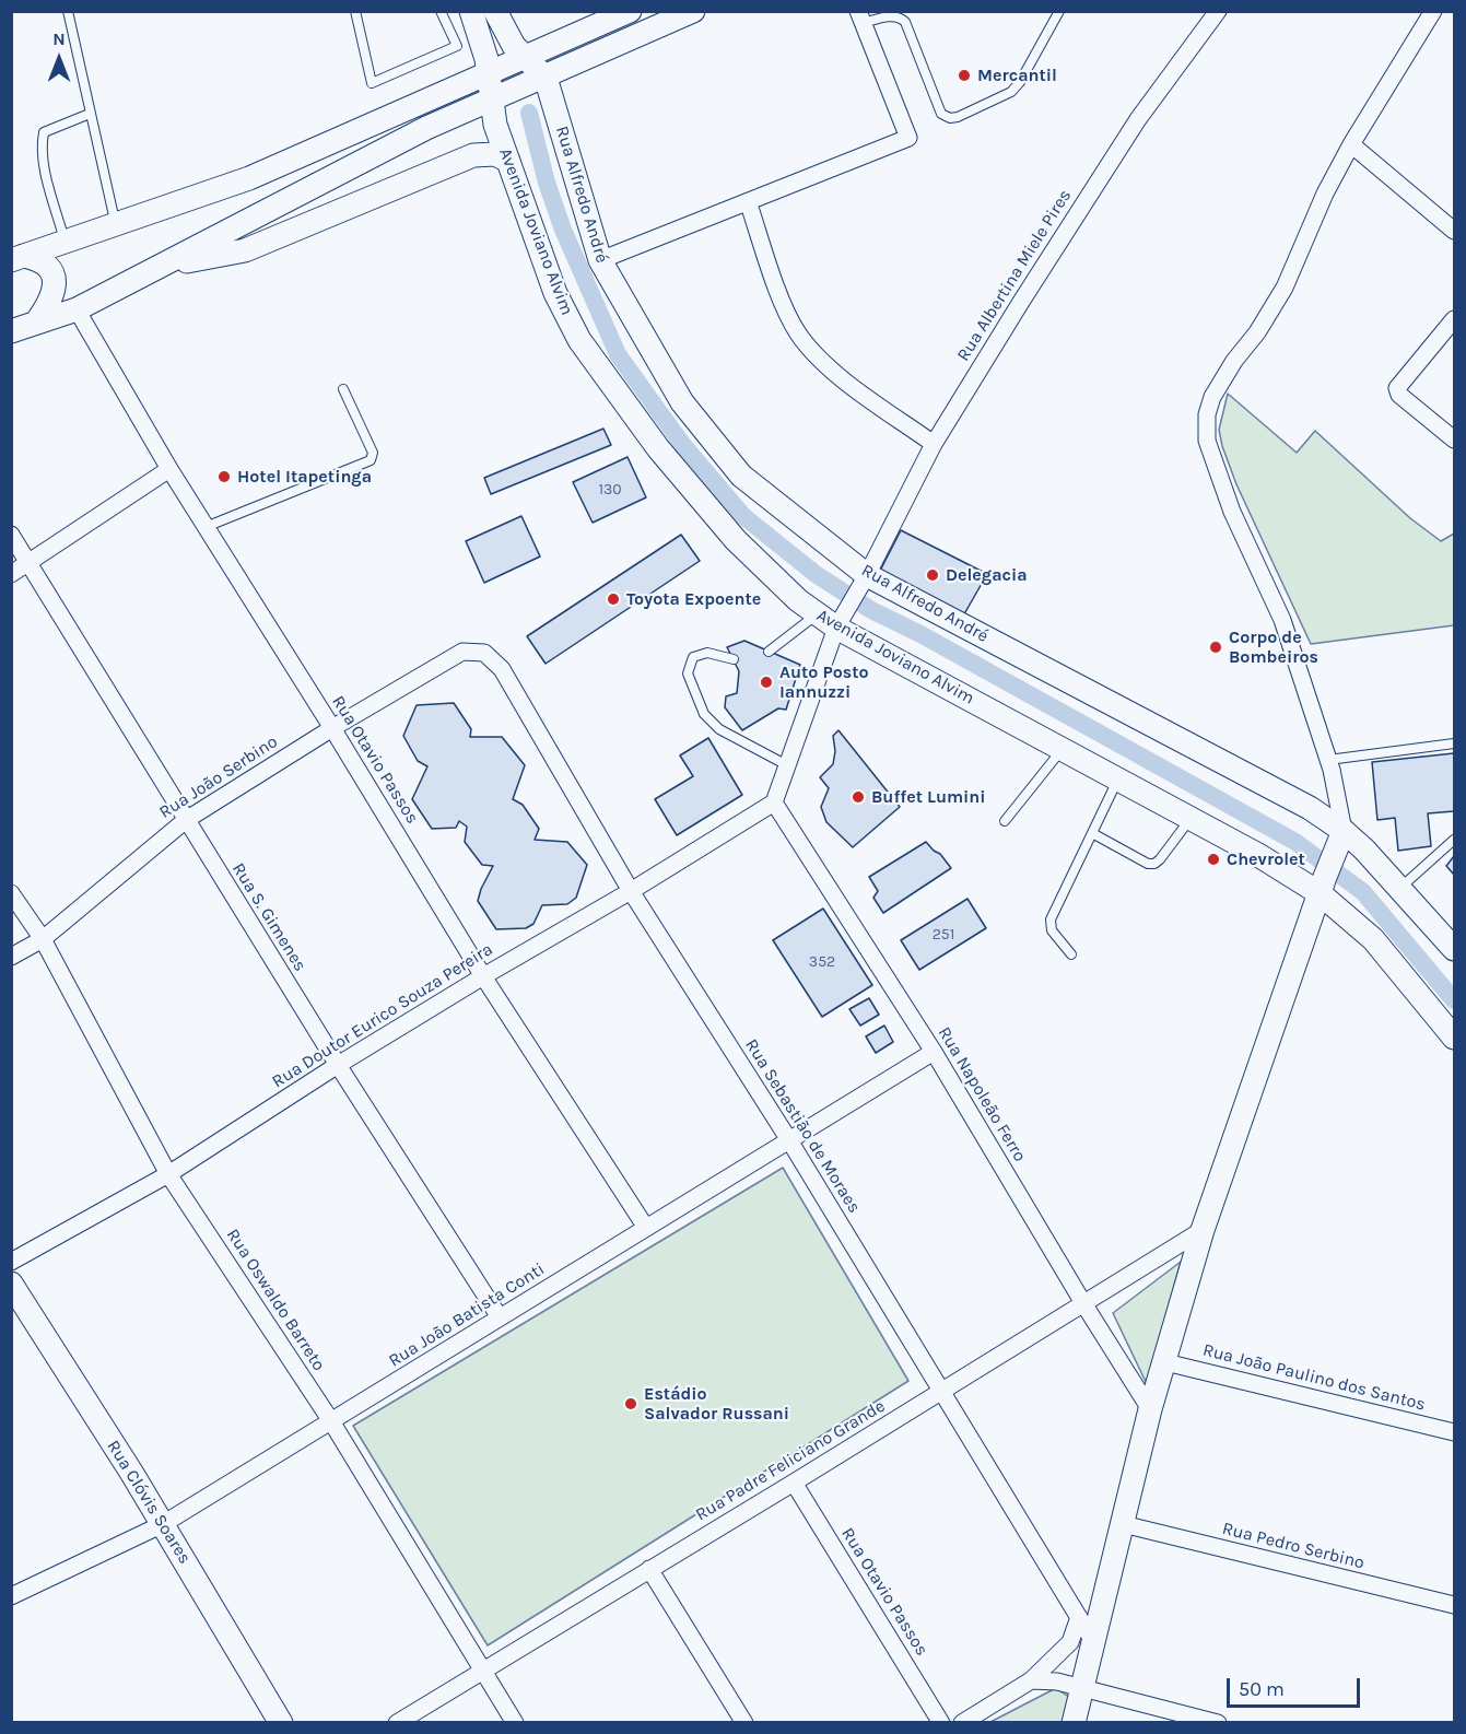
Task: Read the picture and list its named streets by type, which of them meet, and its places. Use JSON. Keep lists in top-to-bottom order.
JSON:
{
  "streets": {
    "main road": ["Rua Alfredo André", "Avenida Joviano Alvim", "Rua Clóvis Soares"],
    "street": [
      "Rua Albertina Miele Pires",
      "Rua Otavio Passos",
      "Rua João Serbino",
      "Rua S. Gimenes",
      "Rua Doutor Eurico Souza Pereira",
      "Rua Napoleão Ferro",
      "Rua Sebastião de Moraes",
      "Rua Oswaldo Barreto",
      "Rua João Batista Conti",
      "Rua João Paulino dos Santos",
      "Rua Padre Feliciano Grande",
      "Rua Pedro Serbino"
    ]
  },
  "crossings": [
    ["Rua Alfredo André", "Rua Albertina Miele Pires"],
    ["Avenida Joviano Alvim", "Rua Albertina Miele Pires"],
    ["Rua Albertina Miele Pires", "Rua Doutor Eurico Souza Pereira"],
    ["Rua Albertina Miele Pires", "Rua Napoleão Ferro"],
    ["Rua Otavio Passos", "Rua João Serbino"],
    ["Rua Otavio Passos", "Rua Doutor Eurico Souza Pereira"],
    ["Rua Otavio Passos", "Rua João Batista Conti"],
    ["Rua Otavio Passos", "Rua Padre Feliciano Grande"],
    ["Rua João Serbino", "Rua S. Gimenes"],
    ["Rua João Serbino", "Rua Sebastião de Moraes"],
    ["Rua João Serbino", "Rua Oswaldo Barreto"],
    ["Rua S. Gimenes", "Rua Doutor Eurico Souza Pereira"],
    ["Rua S. Gimenes", "Rua João Batista Conti"],
    ["Rua Doutor Eurico Souza Pereira", "Rua Napoleão Ferro"],
    ["Rua Doutor Eurico Souza Pereira", "Rua Sebastião de Moraes"],
    ["Rua Doutor Eurico Souza Pereira", "Rua Oswaldo Barreto"],
    ["Rua Napoleão Ferro", "Rua João Batista Conti"],
    ["Rua Napoleão Ferro", "Rua Padre Feliciano Grande"],
    ["Rua Sebastião de Moraes", "Rua João Batista Conti"],
    ["Rua Sebastião de Moraes", "Rua Padre Feliciano Grande"],
    ["Rua Oswaldo Barreto", "Rua João Batista Conti"],
    ["Rua Oswaldo Barreto", "Rua Padre Feliciano Grande"],
    ["Rua João Batista Conti", "Rua Clóvis Soares"]
  ],
  "places": [
    "Mercantil",
    "Hotel Itapetinga",
    "Delegacia",
    "Toyota Expoente",
    "Corpo de Bombeiros",
    "Auto Posto Iannuzzi",
    "Buffet Lumini",
    "Chevrolet",
    "Estádio Salvador Russani"
  ],
  "house_numbers": ["130", "251", "352"],
  "scale_bar": "50 m",
  "north": "top"
}
